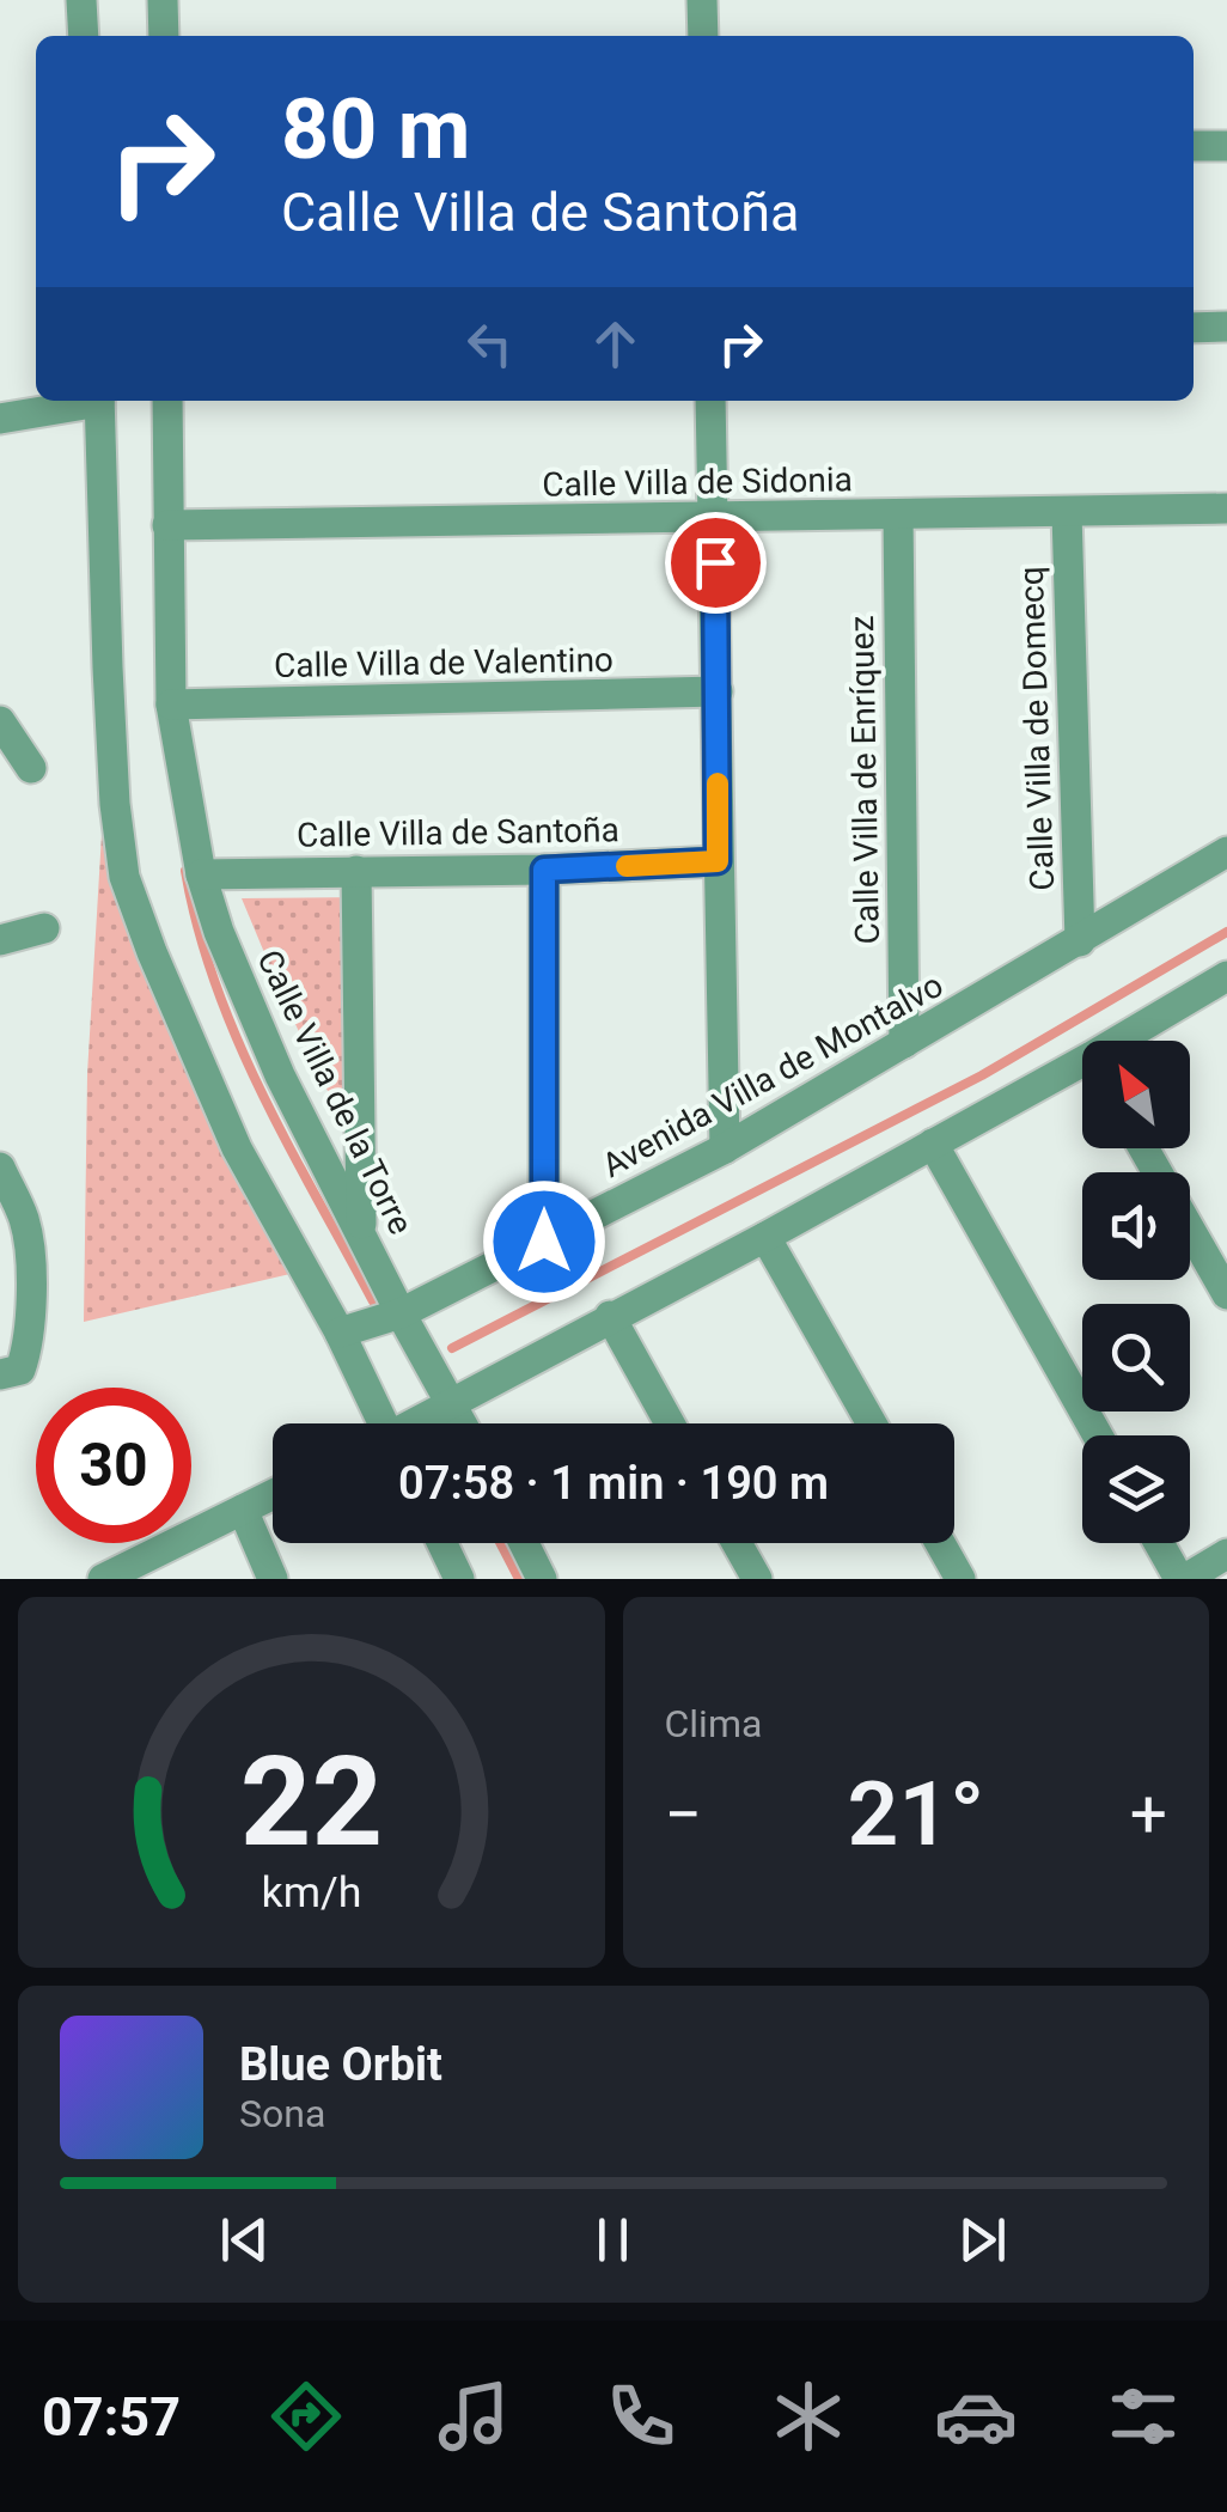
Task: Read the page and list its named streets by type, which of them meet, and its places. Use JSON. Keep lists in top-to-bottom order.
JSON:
{
  "streets": {
    "street": [
      "Calle Villa de Sidonia",
      "Calle Villa de Valentino",
      "Calle Villa de Domecq",
      "Calle Villa de Enríquez",
      "Calle Villa de Santoña",
      "Avenida Villa de Montalvo",
      "Calle Villa de la Torre"
    ]
  },
  "crossings": [
    ["Calle Villa de Sidonia", "Calle Villa de Domecq"],
    ["Calle Villa de Sidonia", "Calle Villa de Enríquez"],
    ["Calle Villa de Sidonia", "Calle Villa de la Torre"],
    ["Calle Villa de Valentino", "Calle Villa de la Torre"],
    ["Calle Villa de Domecq", "Avenida Villa de Montalvo"],
    ["Calle Villa de Enríquez", "Avenida Villa de Montalvo"],
    ["Calle Villa de Santoña", "Calle Villa de la Torre"],
    ["Avenida Villa de Montalvo", "Calle Villa de la Torre"]
  ],
  "north": "top left",
  "page": {
    "turn": ["80 m", "Calle Villa de Santoña"],
    "limit": "30",
    "trip": "07:58 · 1 min · 190 m",
    "tile": "Clima",
    "heat": ["−", "21°", "+"],
    "song": ["Blue Orbit", "Sona"],
    "tabs": "07:57",
    "gauge": ["22", "km/h"]
  }
}
